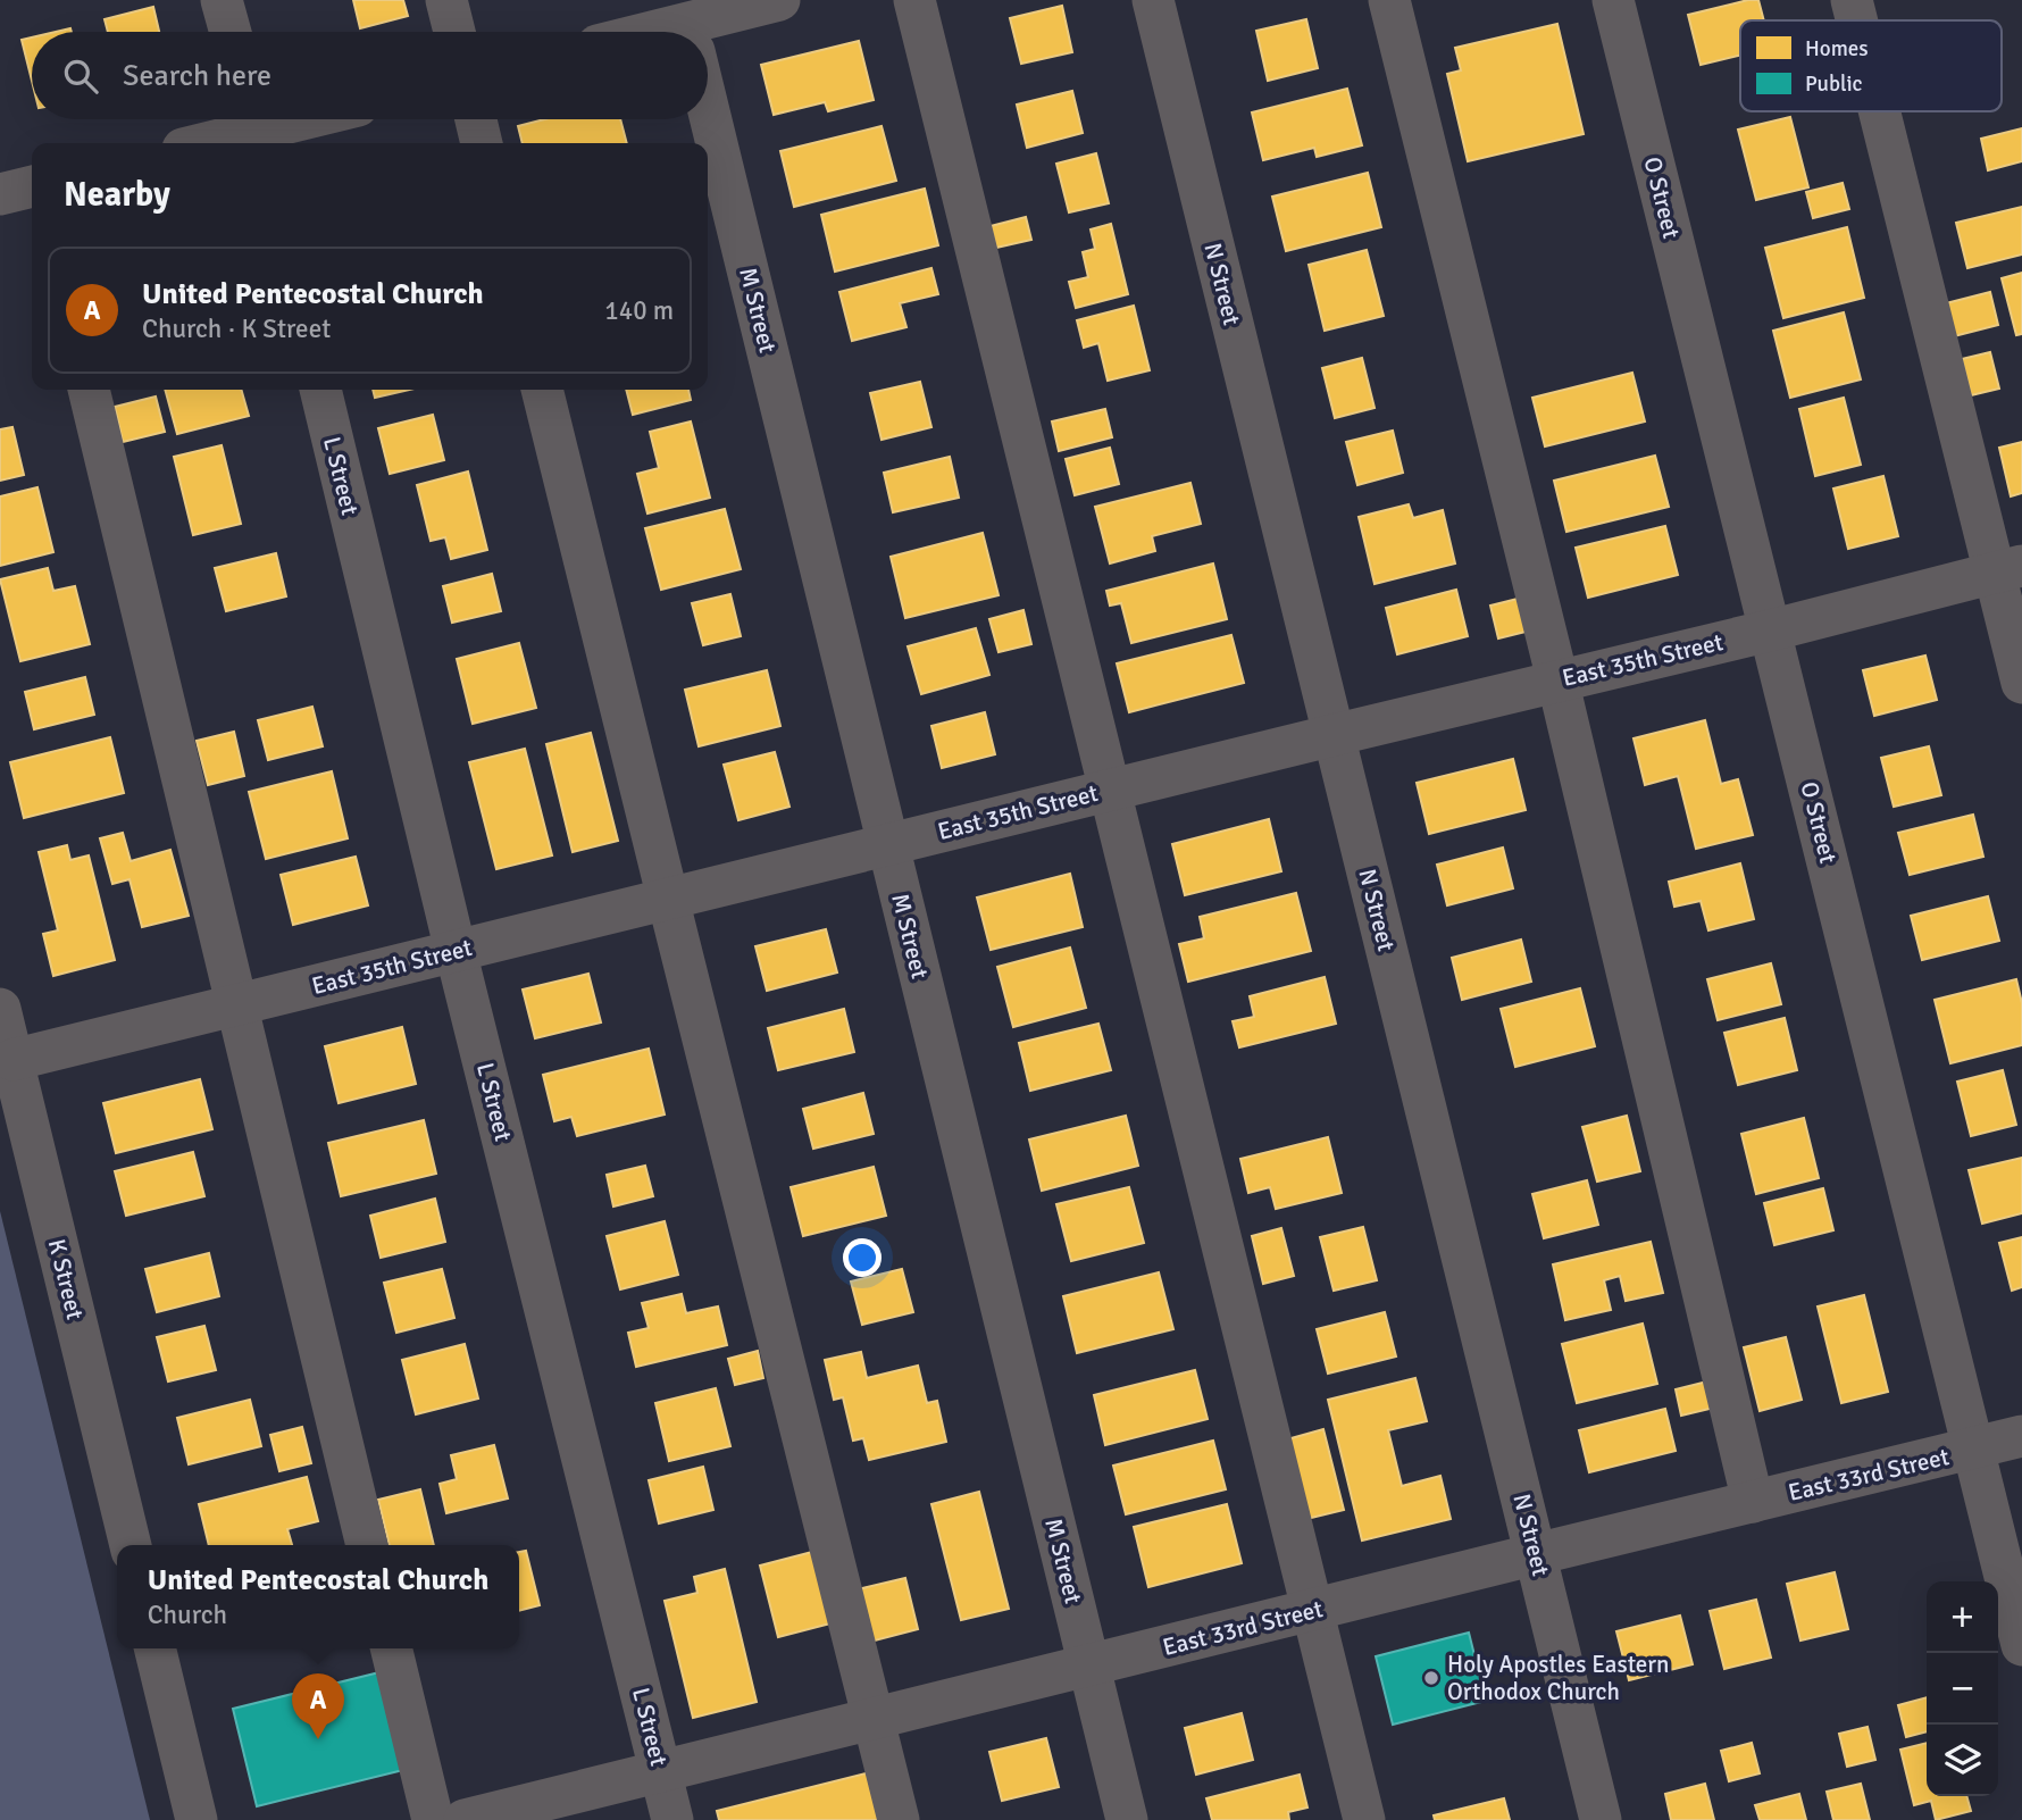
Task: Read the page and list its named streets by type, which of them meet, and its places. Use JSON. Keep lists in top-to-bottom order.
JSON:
{
  "streets": {
    "street": [
      "O Street",
      "N Street",
      "M Street",
      "L Street",
      "East 35th Street",
      "K Street",
      "East 33rd Street"
    ]
  },
  "crossings": [
    ["O Street", "East 35th Street"],
    ["O Street", "East 33rd Street"],
    ["N Street", "East 35th Street"],
    ["N Street", "East 33rd Street"],
    ["M Street", "East 35th Street"],
    ["M Street", "East 33rd Street"],
    ["L Street", "East 35th Street"],
    ["L Street", "East 33rd Street"],
    ["East 35th Street", "K Street"]
  ],
  "places": ["Holy Apostles Eastern Orthodox Church"],
  "legend": ["Homes", "Public"],
  "page": {
    "search": "Search here",
    "heading": "Nearby",
    "list": [
      {
        "mark": "A",
        "name": "United Pentecostal Church",
        "note": "Church · K Street",
        "value": "140 m"
      }
    ],
    "popup": ["United Pentecostal Church", "Church"],
    "map_buttons": ["+", "−"],
    "pins": "A"
  }
}
